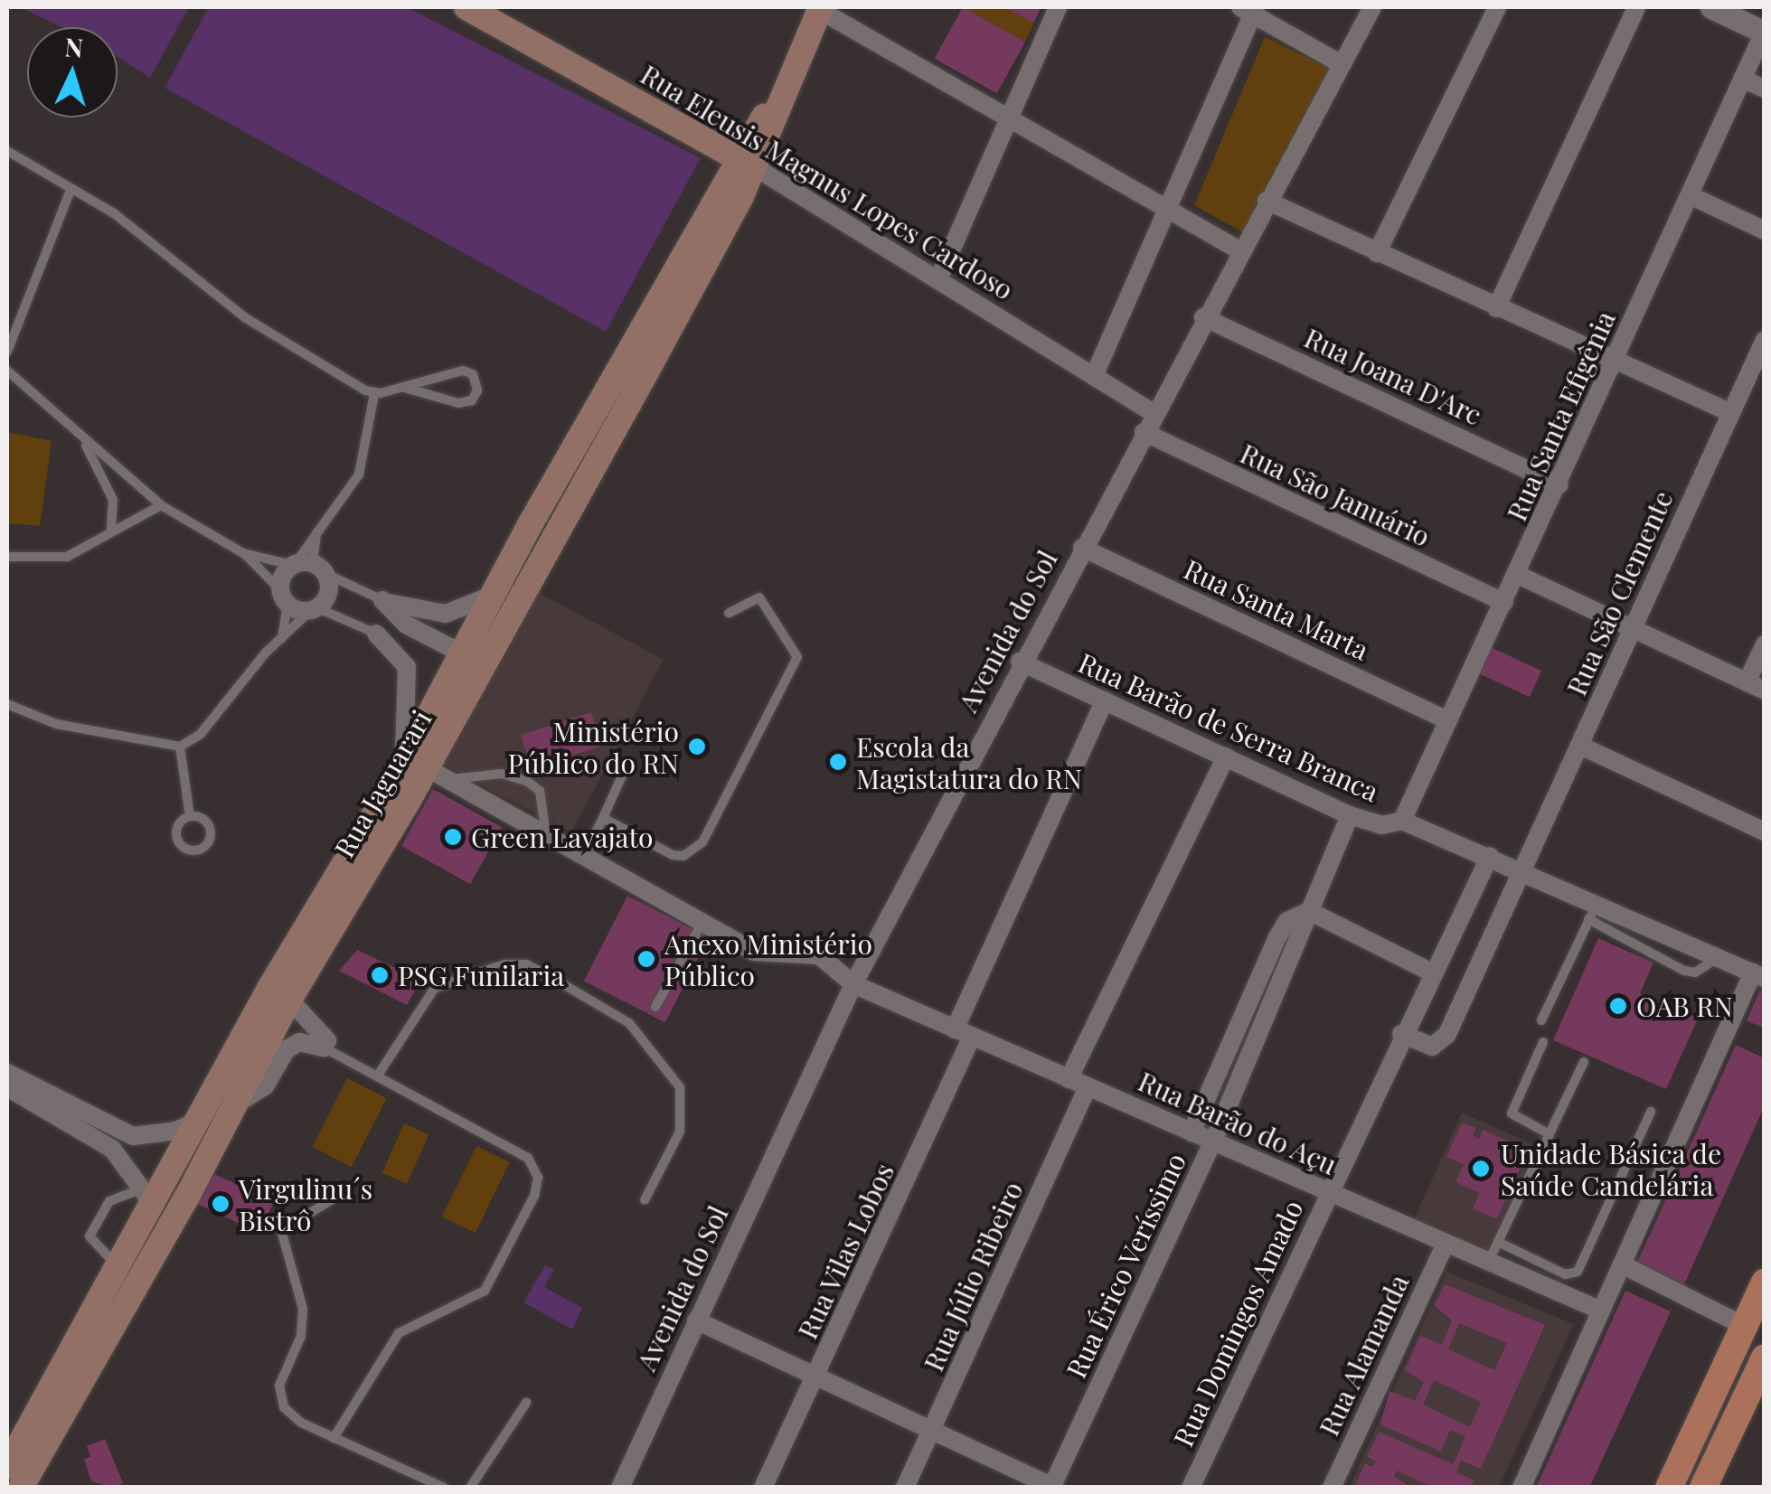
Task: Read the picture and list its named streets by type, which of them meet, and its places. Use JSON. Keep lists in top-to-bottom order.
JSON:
{
  "streets": {
    "main road": ["Rua Eleusis Magnus Lopes Cardoso", "Rua Jaguarari"],
    "street": [
      "Rua Joana D'Arc",
      "Rua Santa Efigênia",
      "Rua São Januário",
      "Rua São Clemente",
      "Rua Santa Marta",
      "Avenida do Sol",
      "Rua Barão de Serra Branca",
      "Rua Barão do Açu",
      "Rua Vilas Lobos",
      "Rua Érico Veríssimo",
      "Rua Júlio Ribeiro",
      "Rua Domingos Amado",
      "Rua Alamanda"
    ]
  },
  "crossings": [
    ["Rua Eleusis Magnus Lopes Cardoso", "Avenida do Sol"],
    ["Rua Eleusis Magnus Lopes Cardoso", "Rua Jaguarari"],
    ["Rua Joana D'Arc", "Rua Santa Efigênia"],
    ["Rua Joana D'Arc", "Avenida do Sol"],
    ["Rua Santa Efigênia", "Rua São Januário"],
    ["Rua Santa Efigênia", "Rua Santa Marta"],
    ["Rua Santa Efigênia", "Rua Barão de Serra Branca"],
    ["Rua São Januário", "Avenida do Sol"],
    ["Rua São Clemente", "Rua Barão de Serra Branca"],
    ["Rua Santa Marta", "Avenida do Sol"],
    ["Avenida do Sol", "Rua Barão de Serra Branca"],
    ["Avenida do Sol", "Rua Barão do Açu"],
    ["Rua Barão de Serra Branca", "Rua Vilas Lobos"],
    ["Rua Barão de Serra Branca", "Rua Érico Veríssimo"],
    ["Rua Barão de Serra Branca", "Rua Domingos Amado"],
    ["Rua Jaguarari", "Rua Barão do Açu"],
    ["Rua Barão do Açu", "Rua Vilas Lobos"],
    ["Rua Barão do Açu", "Rua Érico Veríssimo"],
    ["Rua Barão do Açu", "Rua Júlio Ribeiro"],
    ["Rua Barão do Açu", "Rua Domingos Amado"],
    ["Rua Barão do Açu", "Rua Alamanda"]
  ],
  "places": [
    "Ministério Público do RN",
    "Escola da Magistatura do RN",
    "Green Lavajato",
    "Anexo Ministério Público",
    "PSG Funilaria",
    "OAB RN",
    "Unidade Básica de Saúde Candelária",
    "Virgulinu´s Bistrô"
  ],
  "north": "top"
}
